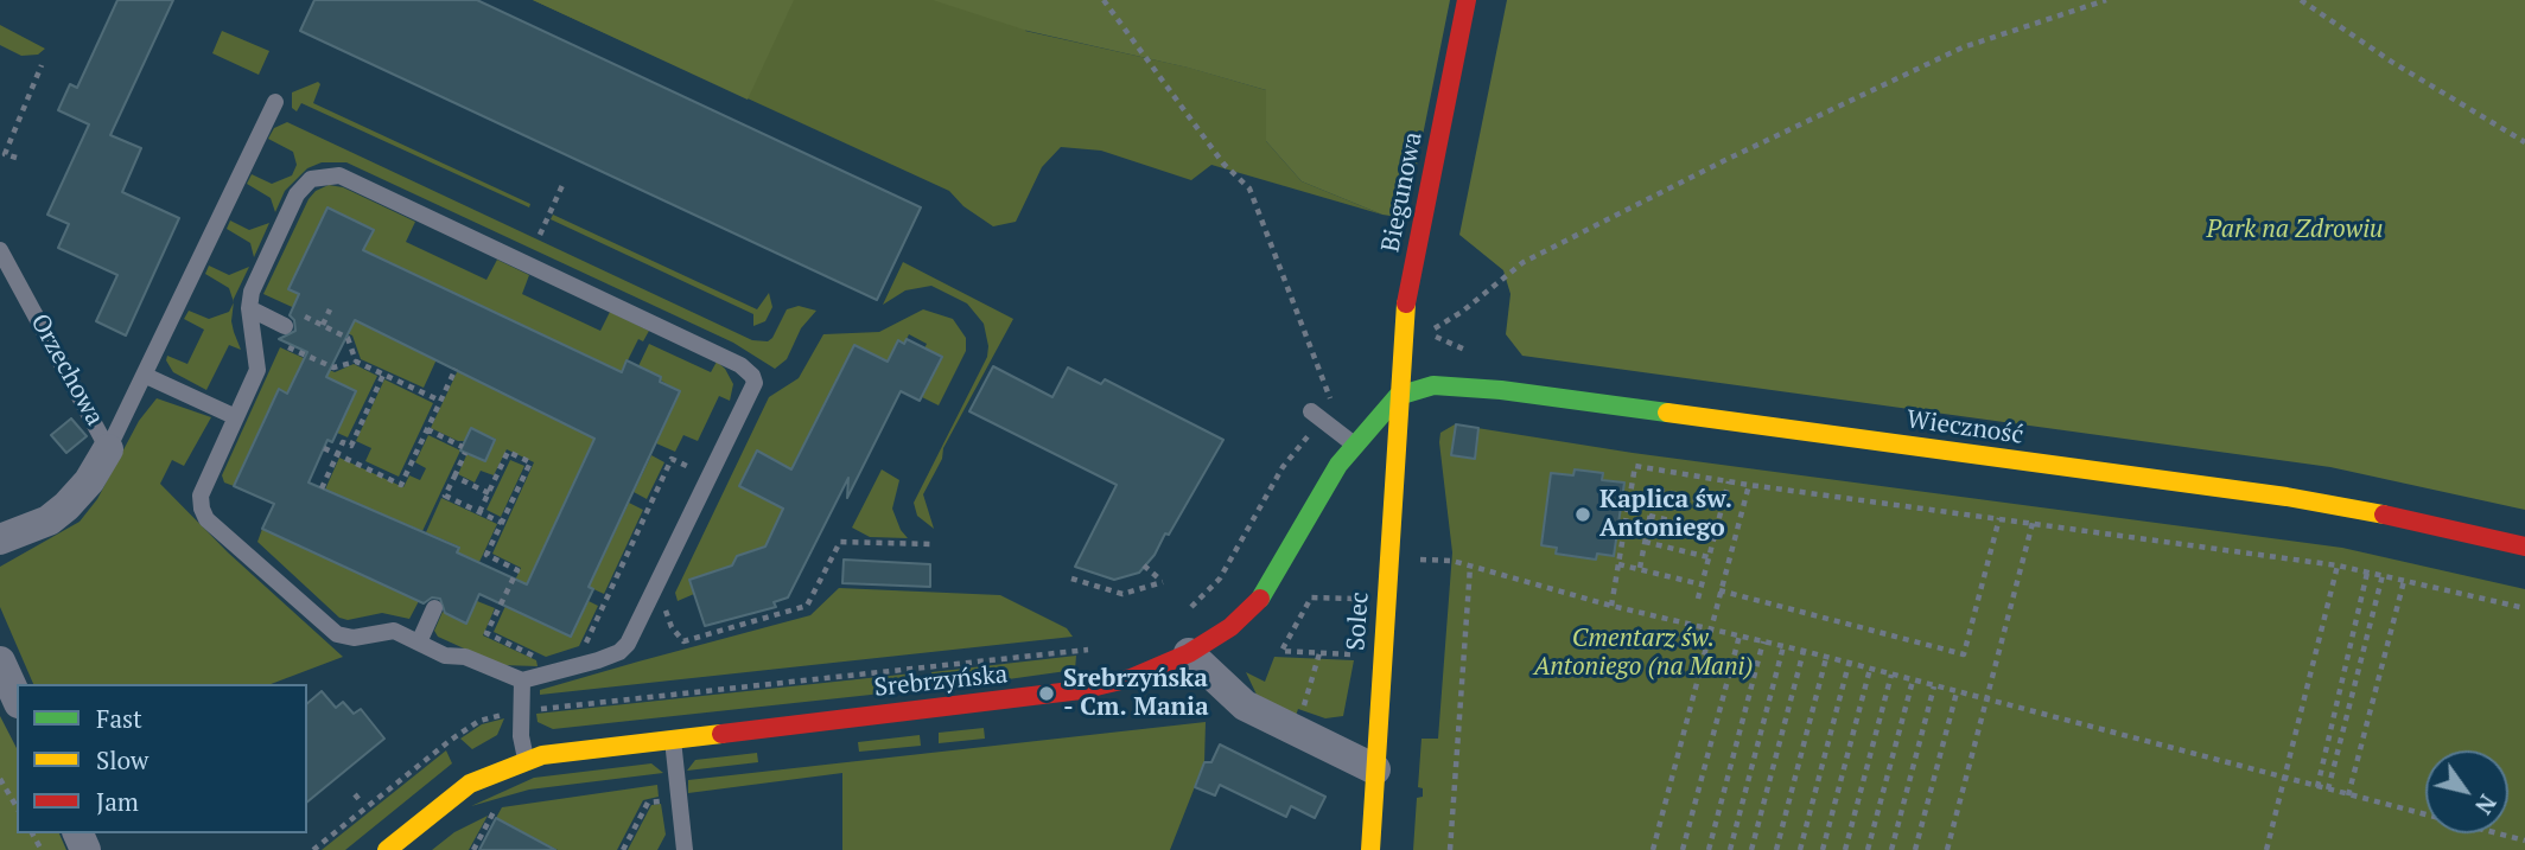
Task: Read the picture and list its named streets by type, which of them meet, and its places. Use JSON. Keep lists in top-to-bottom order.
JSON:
{
  "streets": {
    "street": [
      "Biegunowa",
      "Orzechowa",
      "Wieczność",
      "Solec",
      "Srebrzyńska"
    ]
  },
  "crossings": [
    ["Biegunowa", "Wieczność"],
    ["Biegunowa", "Solec"],
    ["Biegunowa", "Srebrzyńska"],
    ["Wieczność", "Solec"],
    ["Wieczność", "Srebrzyńska"],
    ["Solec", "Srebrzyńska"]
  ],
  "parks": ["Park na Zdrowiu", "Cmentarz św. Antoniego (na Mani)"],
  "places": ["Kaplica św. Antoniego", "Srebrzyńska - Cm. Mania"],
  "legend": ["Fast", "Slow", "Jam"],
  "north": "bottom right"
}
